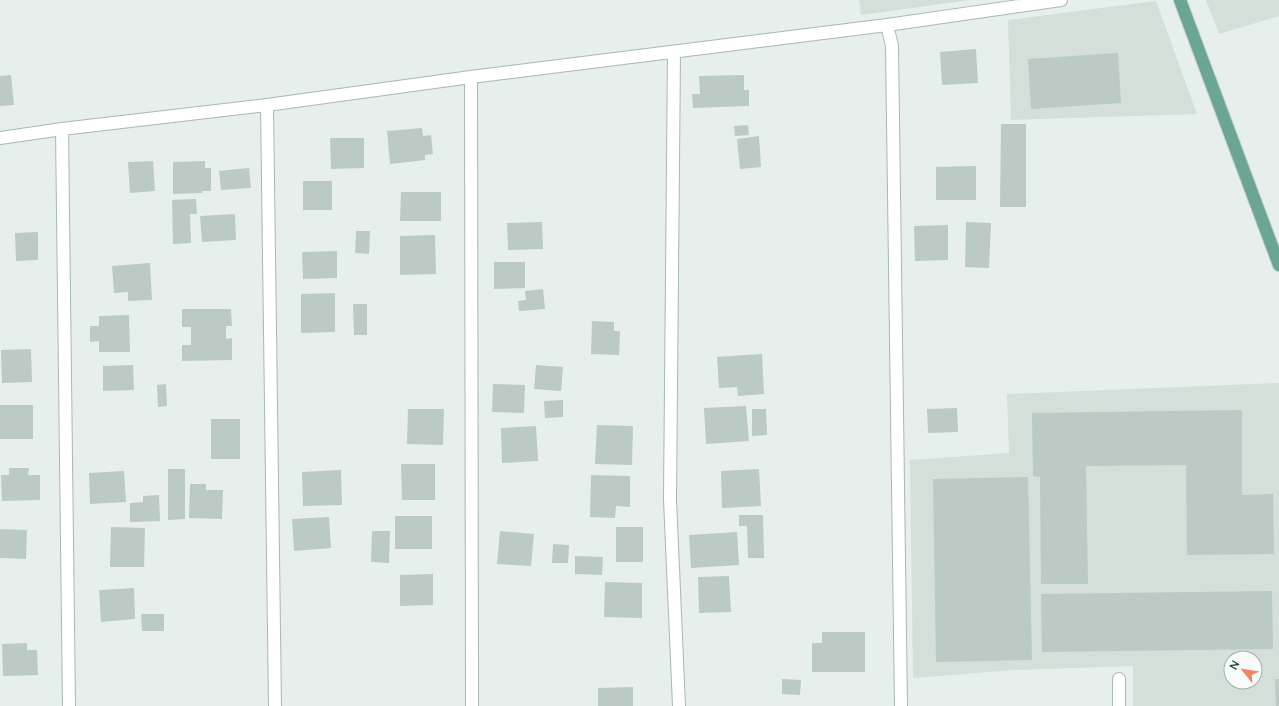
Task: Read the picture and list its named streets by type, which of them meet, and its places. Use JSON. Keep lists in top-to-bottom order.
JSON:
{
  "north": "top left"
}
